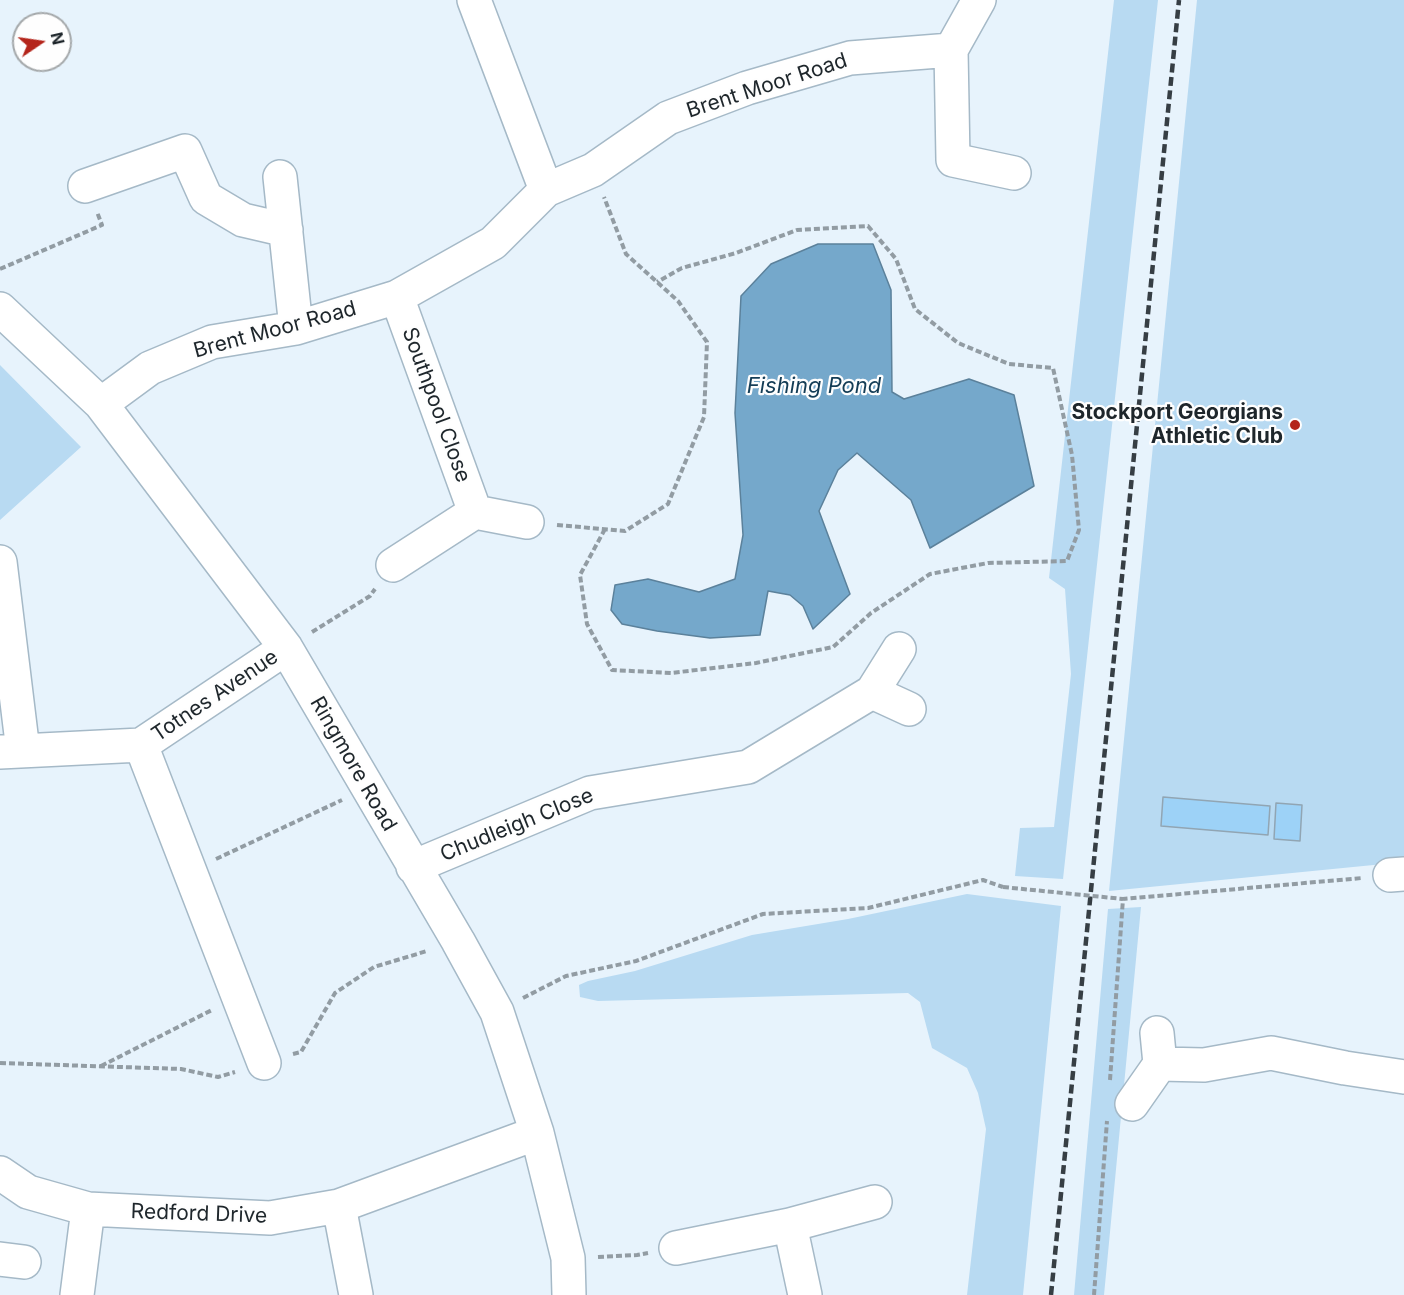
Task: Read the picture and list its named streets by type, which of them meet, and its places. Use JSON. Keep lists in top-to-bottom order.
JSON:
{
  "streets": {
    "street": [
      "Brent Moor Road",
      "Southpool Close",
      "Totnes Avenue",
      "Ringmore Road",
      "Chudleigh Close",
      "Redford Drive"
    ]
  },
  "crossings": [
    ["Brent Moor Road", "Southpool Close"],
    ["Brent Moor Road", "Ringmore Road"],
    ["Totnes Avenue", "Ringmore Road"],
    ["Ringmore Road", "Chudleigh Close"],
    ["Ringmore Road", "Redford Drive"]
  ],
  "water": ["Fishing Pond"],
  "places": ["Stockport Georgians Athletic Club"],
  "north": "right"
}
